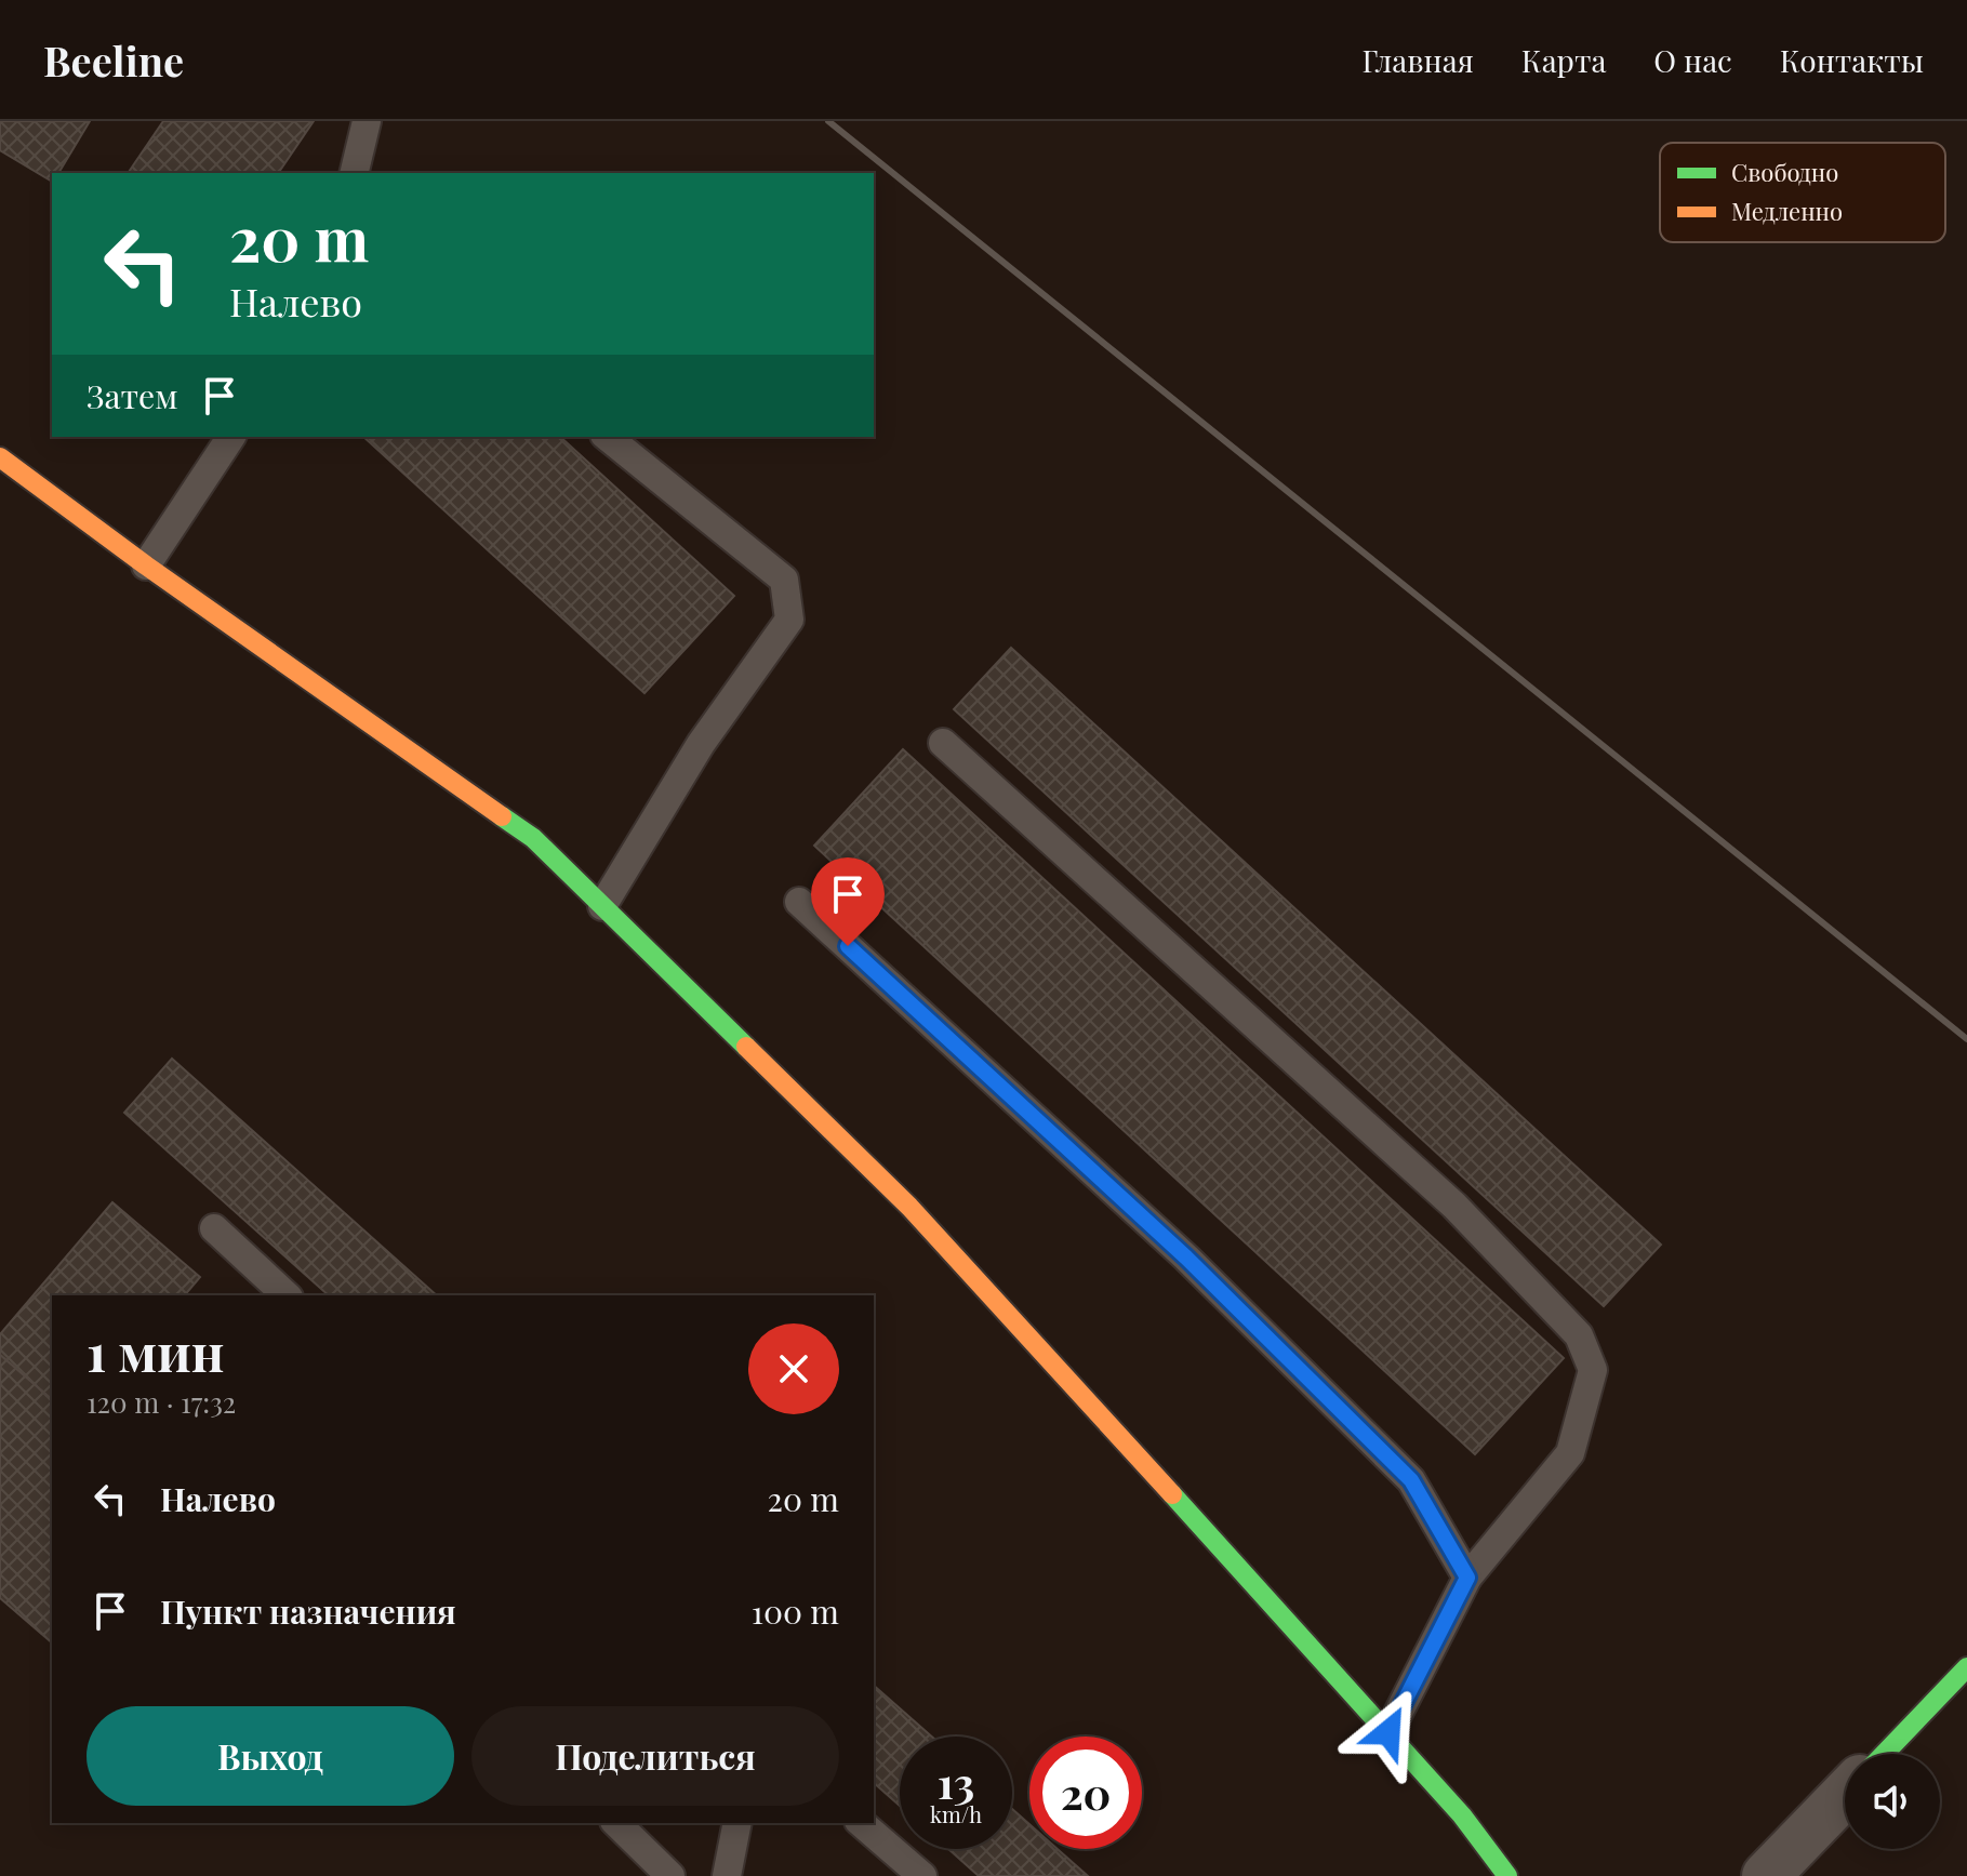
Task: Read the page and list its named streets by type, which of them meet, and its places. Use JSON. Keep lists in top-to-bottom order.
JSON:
{
  "legend": ["Свободно", "Медленно"],
  "page": {
    "header": "Beeline",
    "nav": [
      "Главная",
      "Карта",
      "О нас",
      "Контакты"
    ],
    "turn": ["20 m", "Налево"],
    "then": "Затем",
    "heading": ["1 мин", "120 m · 17:32"],
    "list": [
      {
        "name": "Налево",
        "value": "20 m"
      },
      {
        "name": "Пункт назначения",
        "value": "100 m"
      }
    ],
    "buttons": ["Выход", "Поделиться"],
    "speed": "13 km/h",
    "limit": "20"
  }
}
